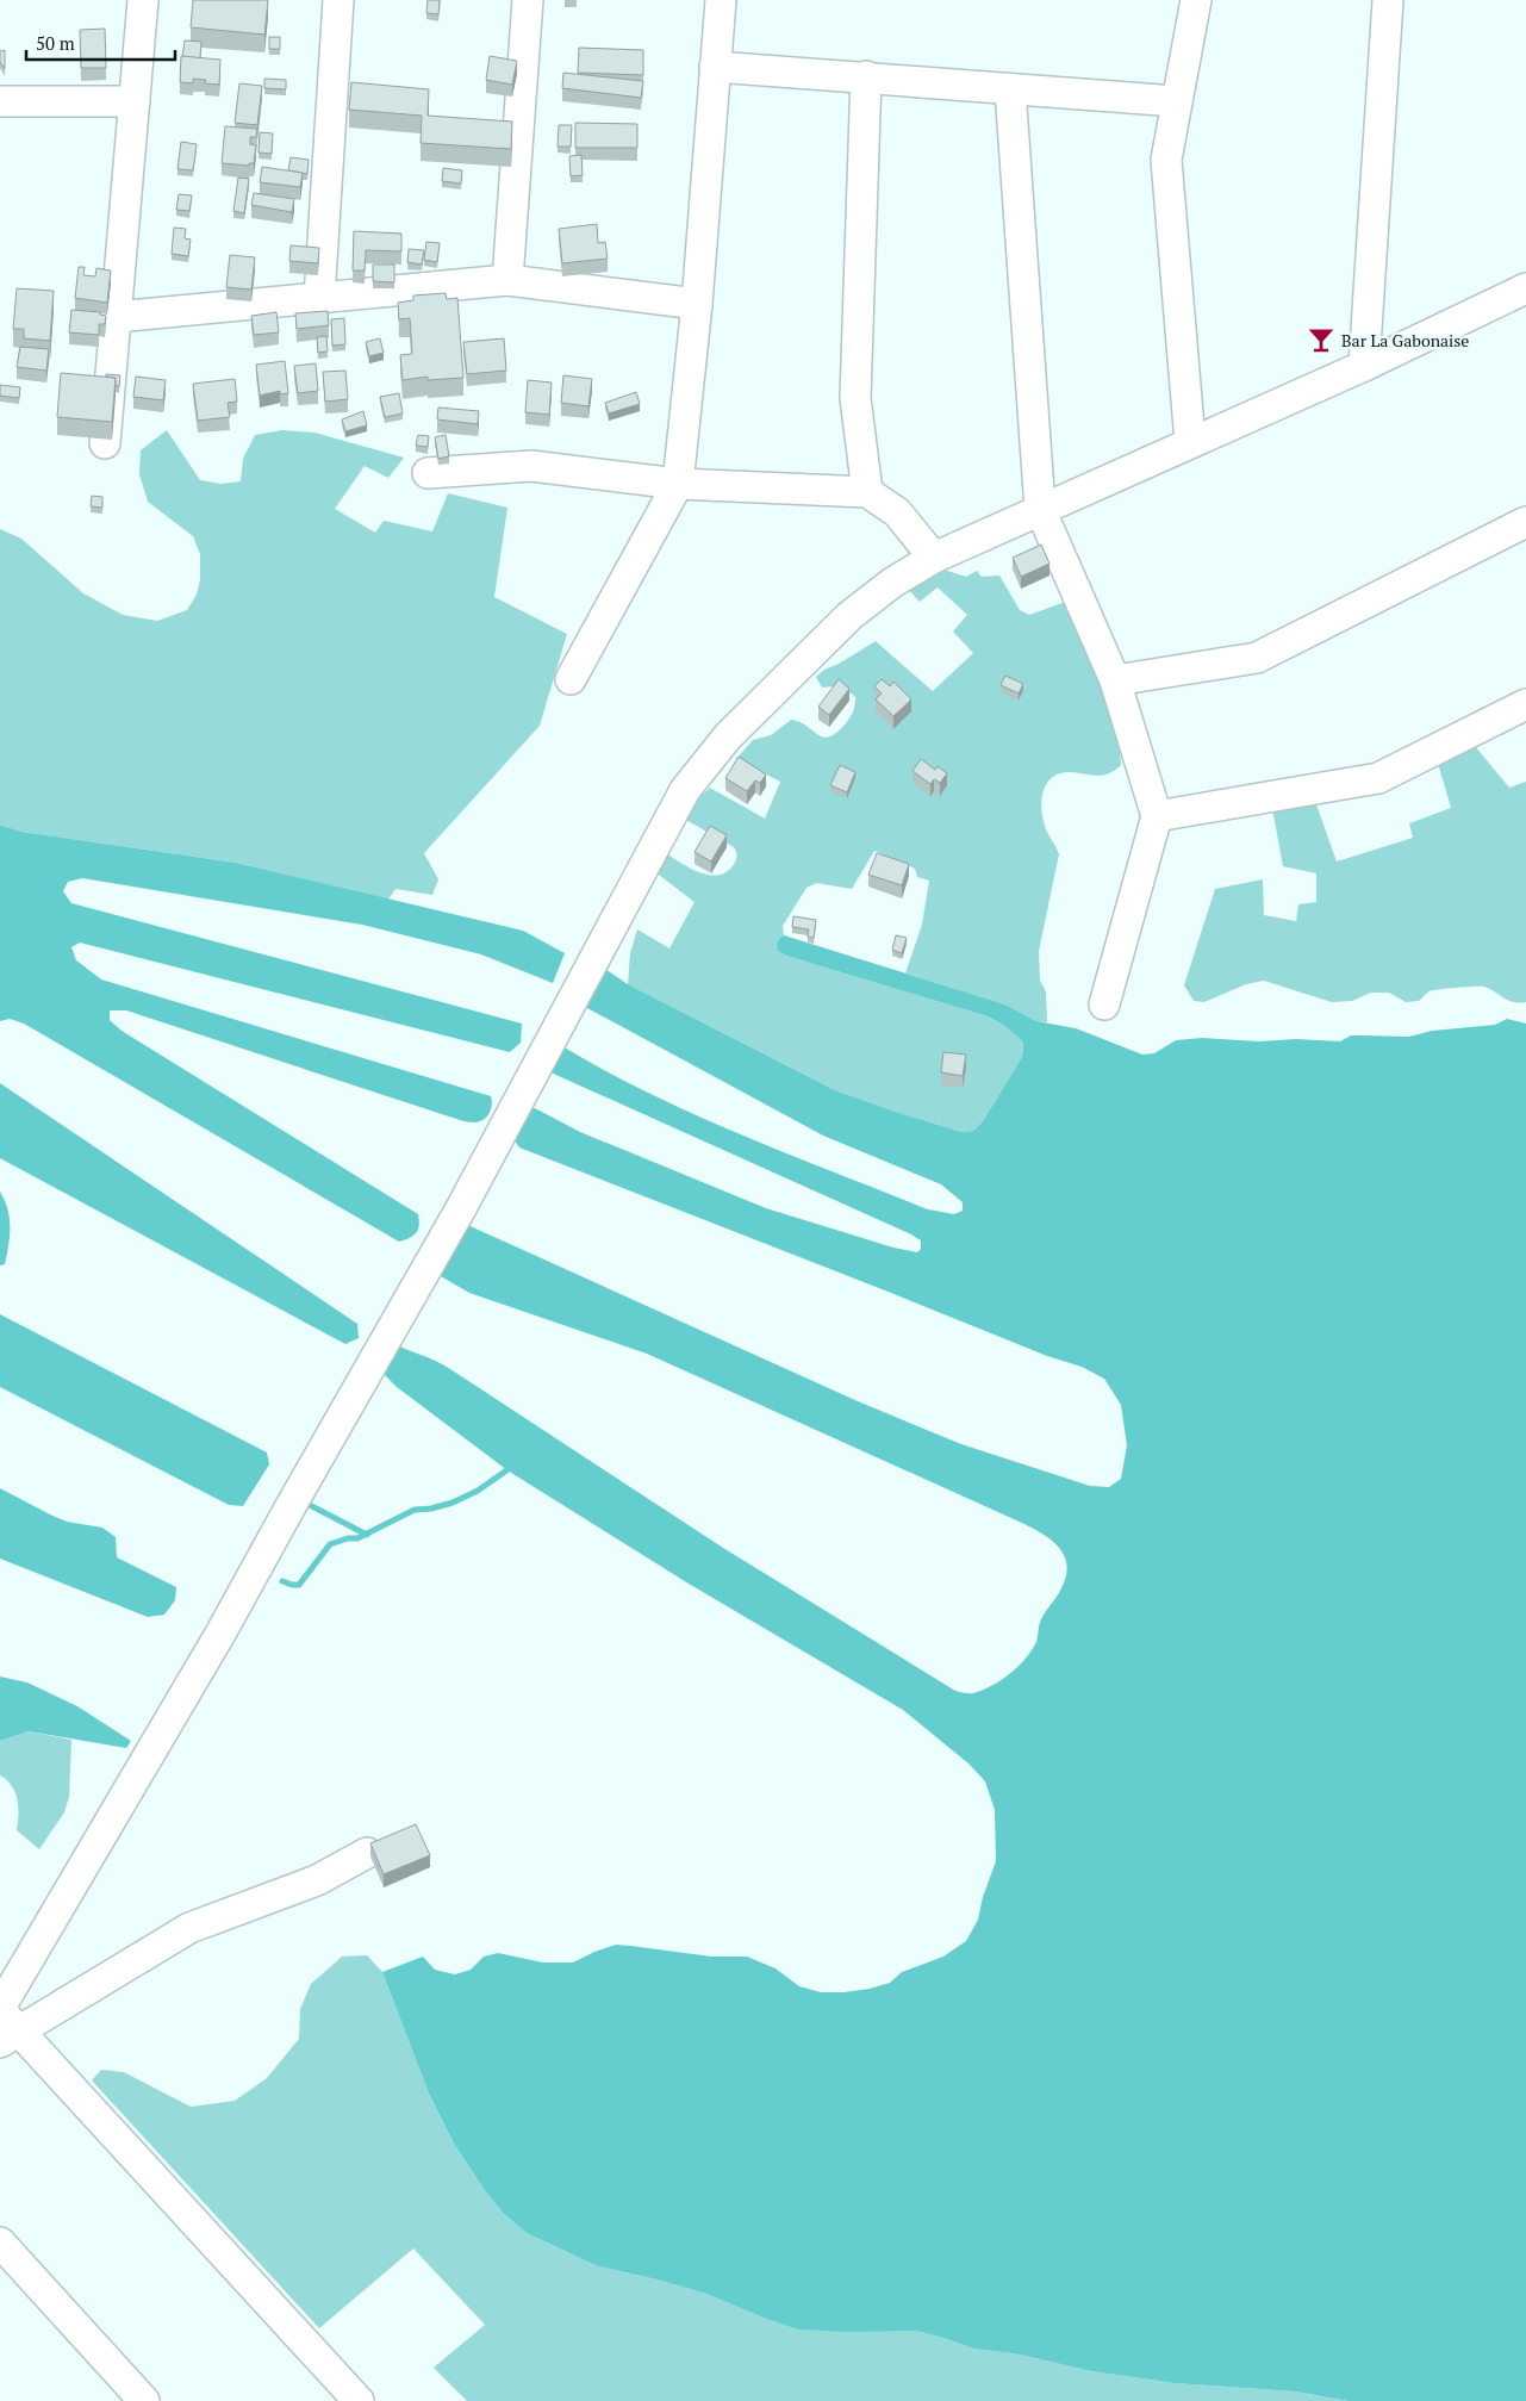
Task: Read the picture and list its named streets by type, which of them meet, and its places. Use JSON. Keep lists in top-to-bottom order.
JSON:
{
  "places": {
    "bar": ["Bar La Gabonaise"]
  },
  "scale_bar": "50 m"
}
